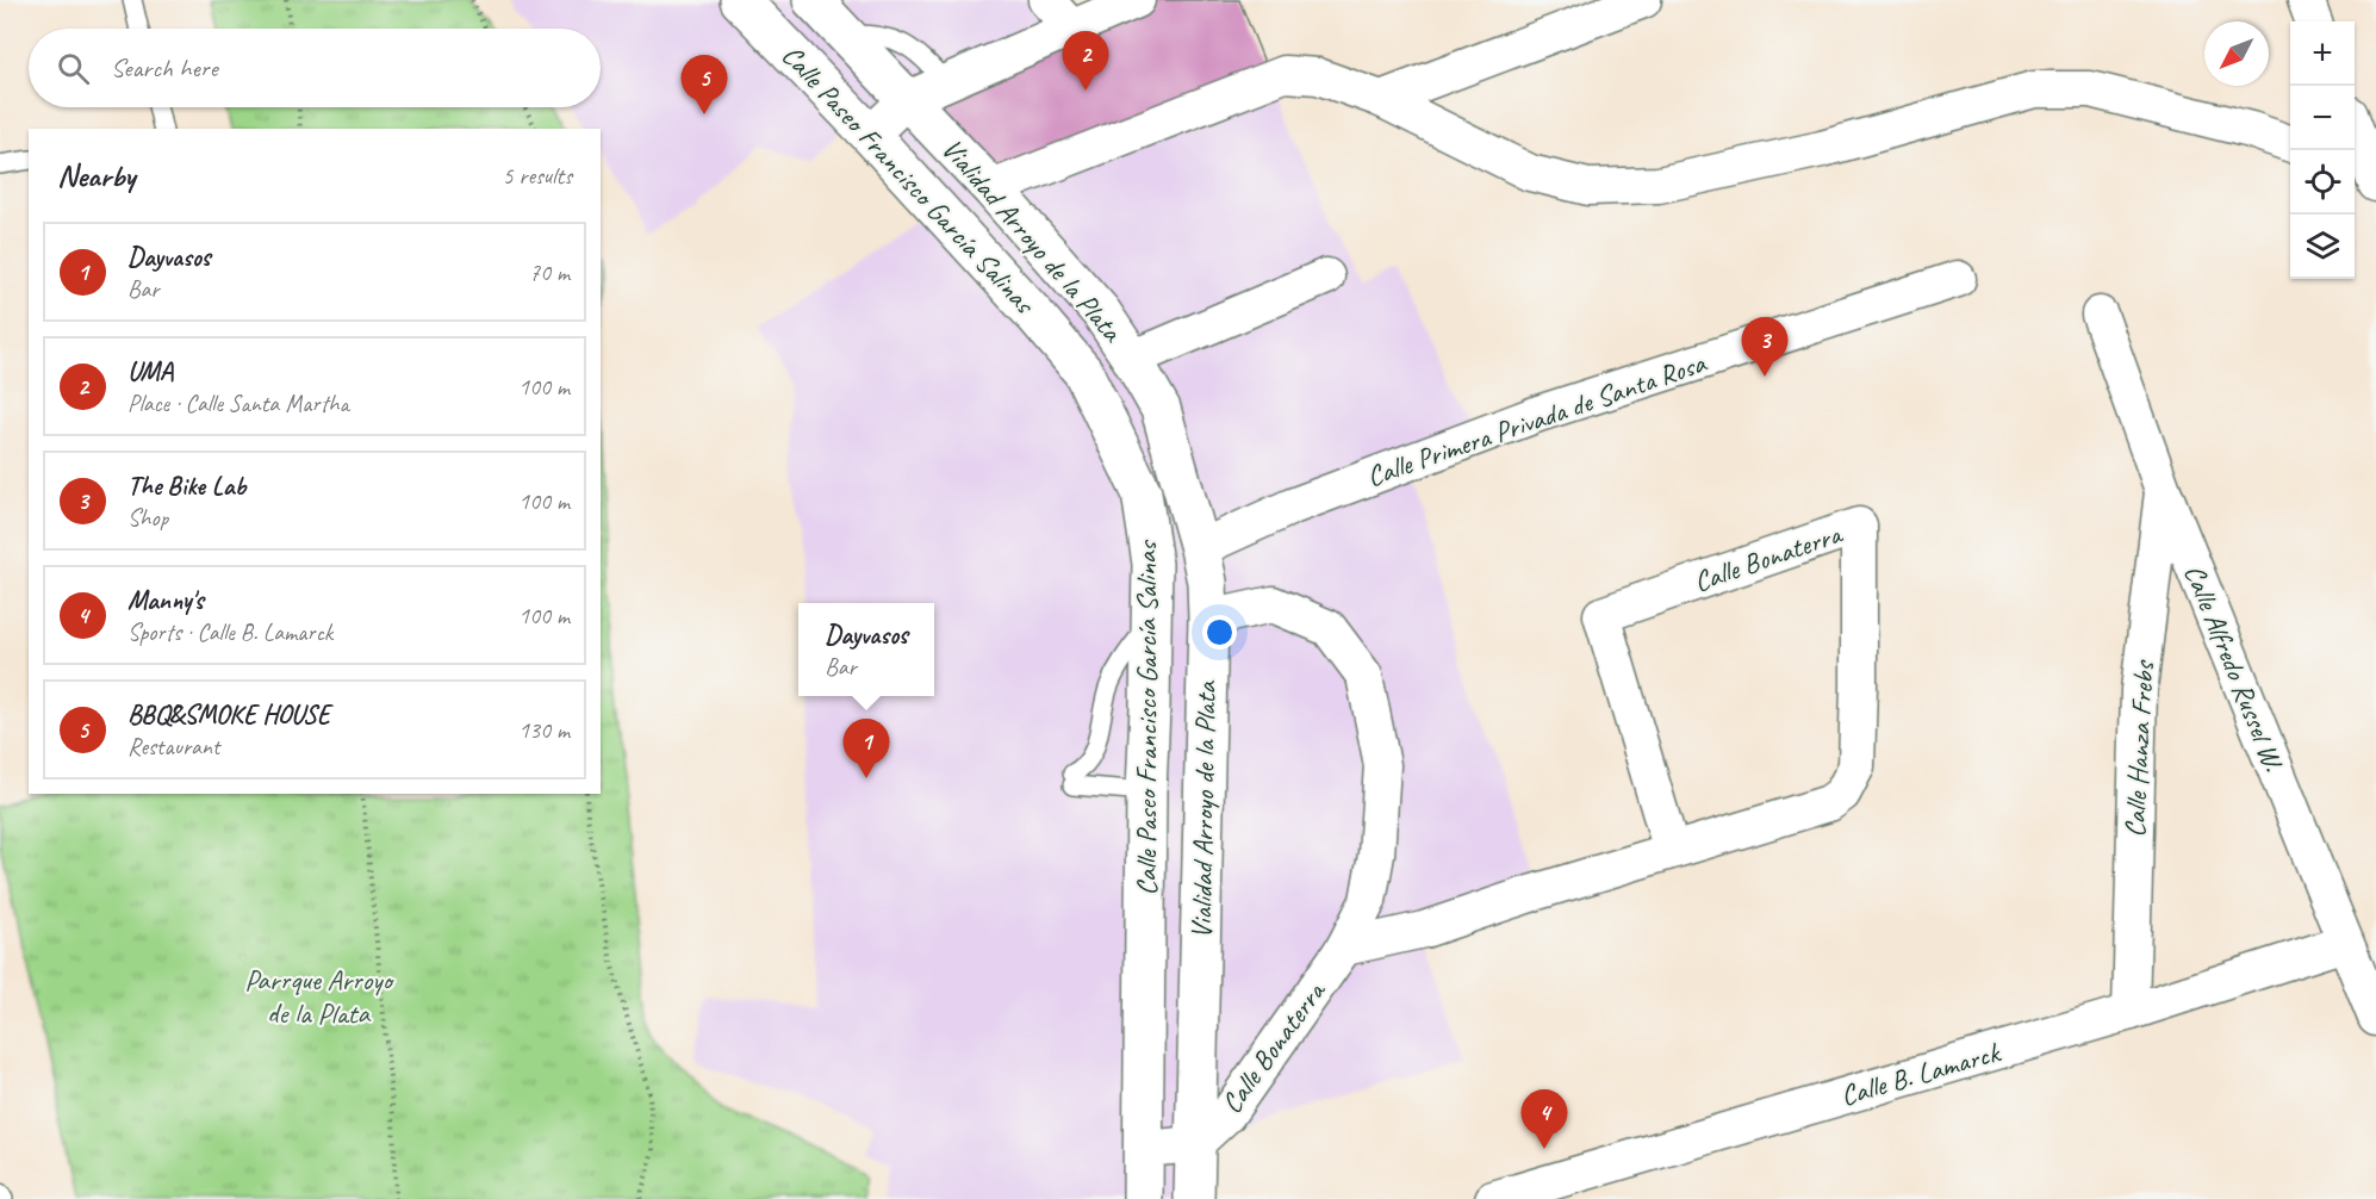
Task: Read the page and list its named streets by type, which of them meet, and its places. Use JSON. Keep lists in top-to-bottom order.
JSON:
{
  "streets": {
    "main road": ["Calle Paseo Francisco García Salinas", "Vialidad Arroyo de la Plata"],
    "street": [
      "Calle Primera Privada de Santa Rosa",
      "Calle Bonaterra",
      "Calle Alfredo Russel W.",
      "Calle Hanza Frebs",
      "Calle B. Lamarck"
    ]
  },
  "crossings": [
    ["Vialidad Arroyo de la Plata", "Calle Primera Privada de Santa Rosa"],
    ["Vialidad Arroyo de la Plata", "Calle Bonaterra"],
    ["Calle Alfredo Russel W.", "Calle Hanza Frebs"],
    ["Calle Alfredo Russel W.", "Calle B. Lamarck"],
    ["Calle Hanza Frebs", "Calle B. Lamarck"]
  ],
  "parks": ["Parrque Arroyo de la Plata"],
  "north": "bottom left",
  "page": {
    "map_buttons": ["+", "−"],
    "search": "Search here",
    "pins": [
      "2",
      "5",
      "3",
      "1",
      "4"
    ],
    "heading": ["Nearby", "5 results"],
    "list": [
      {
        "mark": "1",
        "name": "Dayvasos",
        "note": "Bar",
        "value": "70 m"
      },
      {
        "mark": "2",
        "name": "UMA",
        "note": "Place · Calle Santa Martha",
        "value": "100 m"
      },
      {
        "mark": "3",
        "name": "The Bike Lab",
        "note": "Shop",
        "value": "100 m"
      },
      {
        "mark": "4",
        "name": "Manny's",
        "note": "Sports · Calle B. Lamarck",
        "value": "100 m"
      },
      {
        "mark": "5",
        "name": "BBQ&SMOKE HOUSE",
        "note": "Restaurant",
        "value": "130 m"
      }
    ],
    "popup": ["Dayvasos", "Bar"]
  }
}
